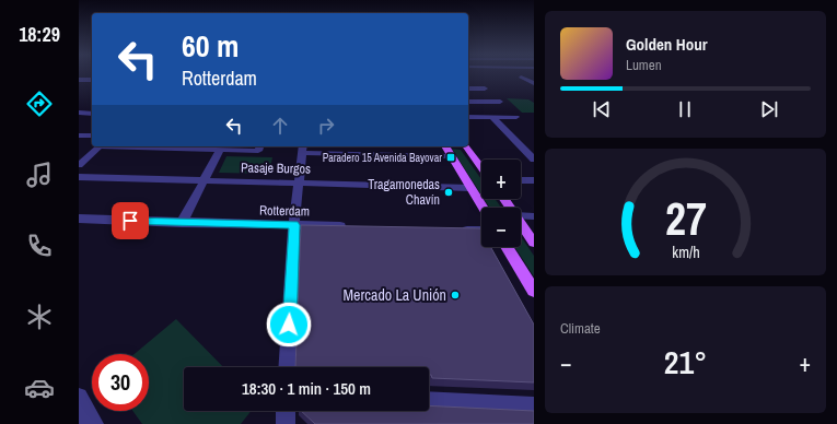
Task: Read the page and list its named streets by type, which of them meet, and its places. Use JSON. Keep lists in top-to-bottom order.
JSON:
{
  "streets": {
    "street": ["Pasaje Burgos", "Rotterdam"]
  },
  "places": {
    "transit": ["Paradero 15 Avenida Bayovar"],
    "other": ["Tragamonedas Chavín", "Mercado La Unión"]
  },
  "page": {
    "tabs": "18:29",
    "turn": ["60 m", "Rotterdam"],
    "song": ["Golden Hour", "Lumen"],
    "map_buttons": ["+", "−"],
    "tile": "Climate",
    "heat": ["−", "21°", "+"],
    "limit": "30",
    "trip": "18:30 · 1 min · 150 m",
    "gauge": ["27", "km/h"]
  }
}
